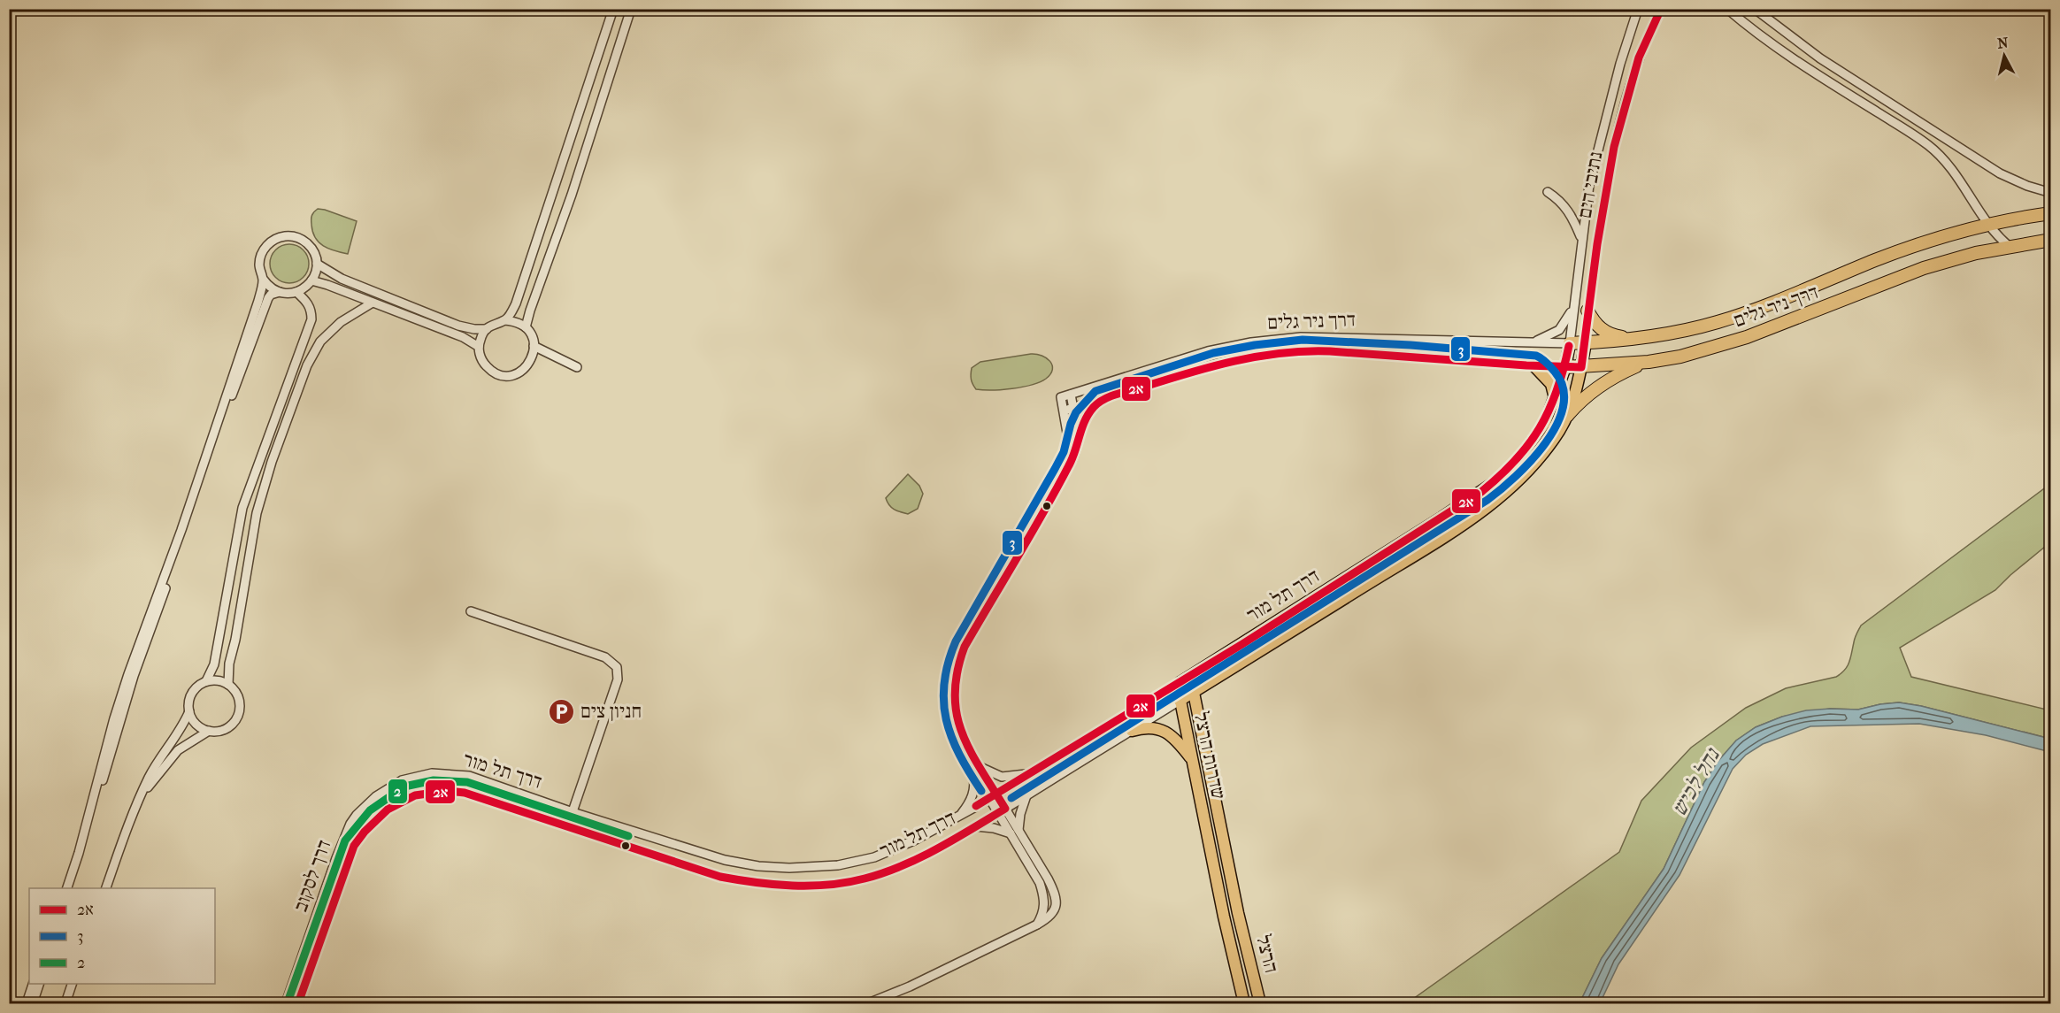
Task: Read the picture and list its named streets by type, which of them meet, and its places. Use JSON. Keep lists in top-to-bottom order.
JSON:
{
  "streets": {
    "highway": ["דרך ניר גלים"],
    "main road": ["דרך תל מור", "שדרות הרצל", "הרצל"],
    "street": ["נתיבי הים", "דרך לסקוב"]
  },
  "crossings": [
    ["נתיבי הים", "דרך ניר גלים"],
    ["נתיבי הים", "דרך תל מור"],
    ["דרך ניר גלים", "דרך תל מור"],
    ["דרך תל מור", "שדרות הרצל"],
    ["דרך תל מור", "דרך לסקוב"],
    ["שדרות הרצל", "הרצל"]
  ],
  "water": ["נחל לכיש"],
  "places": {
    "parking": ["חניון צים"]
  },
  "lines": ["transit line 2א", "transit line 3", "transit line 2"],
  "legend": ["2א", "3", "2"],
  "north": "top"
}
